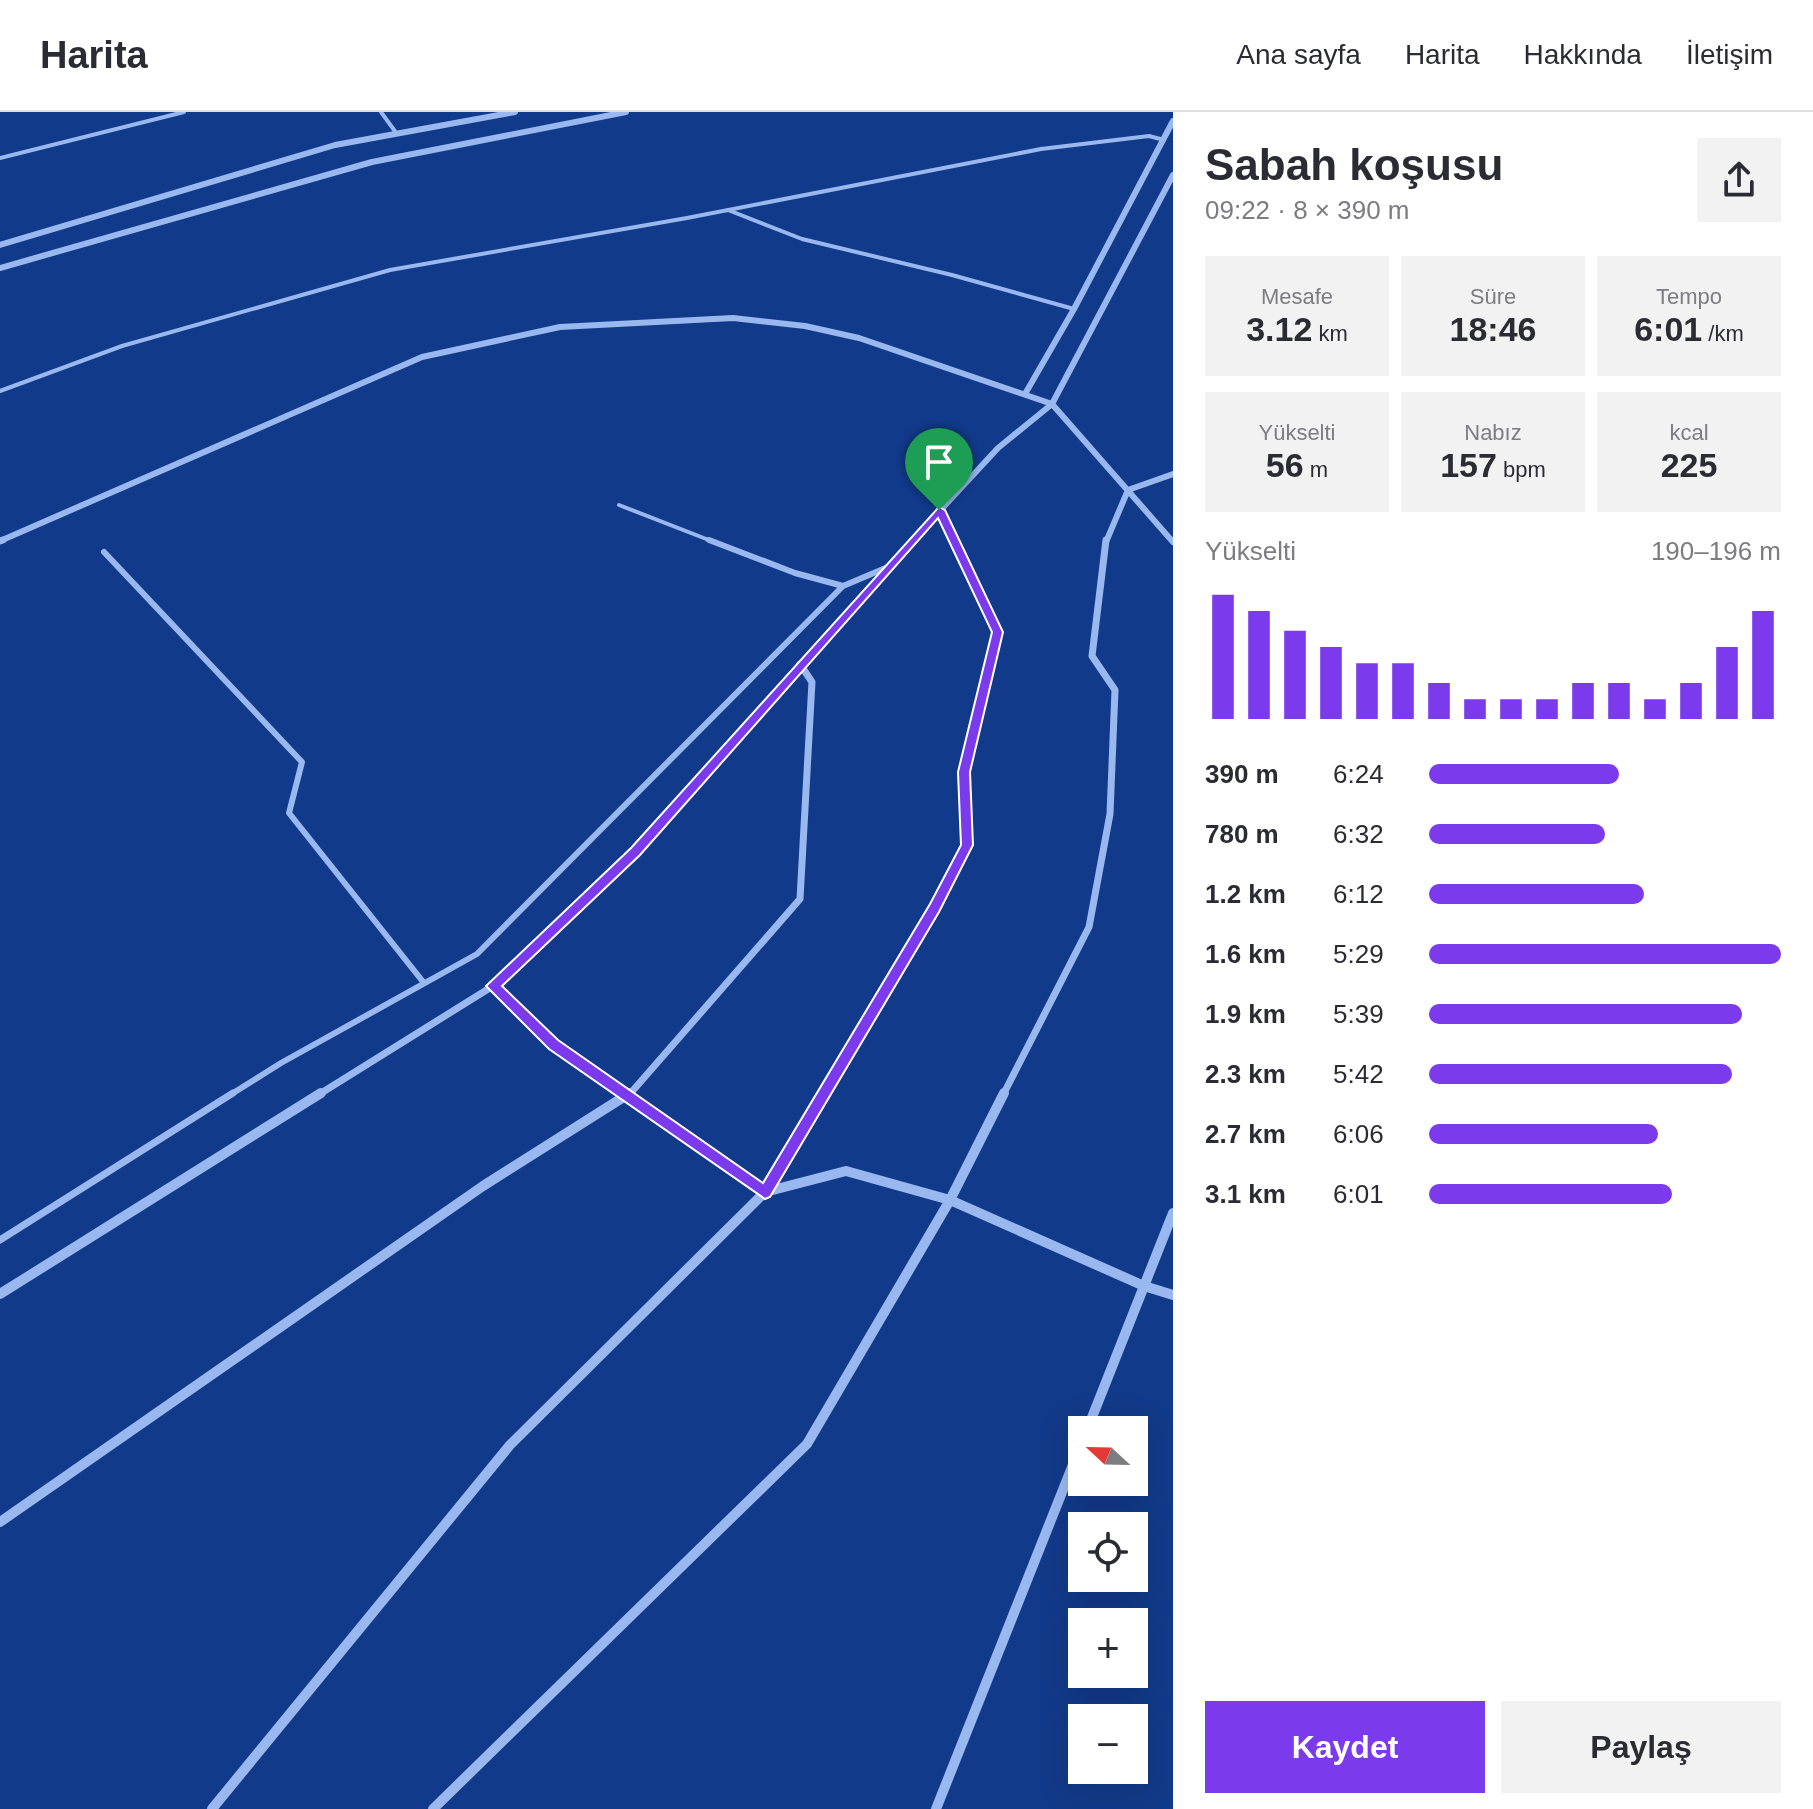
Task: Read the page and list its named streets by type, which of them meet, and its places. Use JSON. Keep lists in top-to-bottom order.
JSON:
{
  "north": "left",
  "page": {
    "header": "Harita",
    "nav": [
      "Ana sayfa",
      "Harita",
      "Hakkında",
      "İletişim"
    ],
    "heading": ["Sabah koşusu", "09:22 · 8 × 390 m"],
    "stats": [
      ["Mesafe", "3.12 km"],
      ["Süre", "18:46"],
      ["Tempo", "6:01 /km"],
      ["Yükselti", "56 m"],
      ["Nabız", "157 bpm"],
      ["kcal", "225"]
    ],
    "chart": ["Yükselti", "190–196 m"],
    "list": [
      {
        "name": "390 m",
        "note": "6:24"
      },
      {
        "name": "780 m",
        "note": "6:32"
      },
      {
        "name": "1.2 km",
        "note": "6:12"
      },
      {
        "name": "1.6 km",
        "note": "5:29"
      },
      {
        "name": "1.9 km",
        "note": "5:39"
      },
      {
        "name": "2.3 km",
        "note": "5:42"
      },
      {
        "name": "2.7 km",
        "note": "6:06"
      },
      {
        "name": "3.1 km",
        "note": "6:01"
      }
    ],
    "map_buttons": ["+", "−"],
    "buttons": ["Kaydet", "Paylaş"]
  }
}
